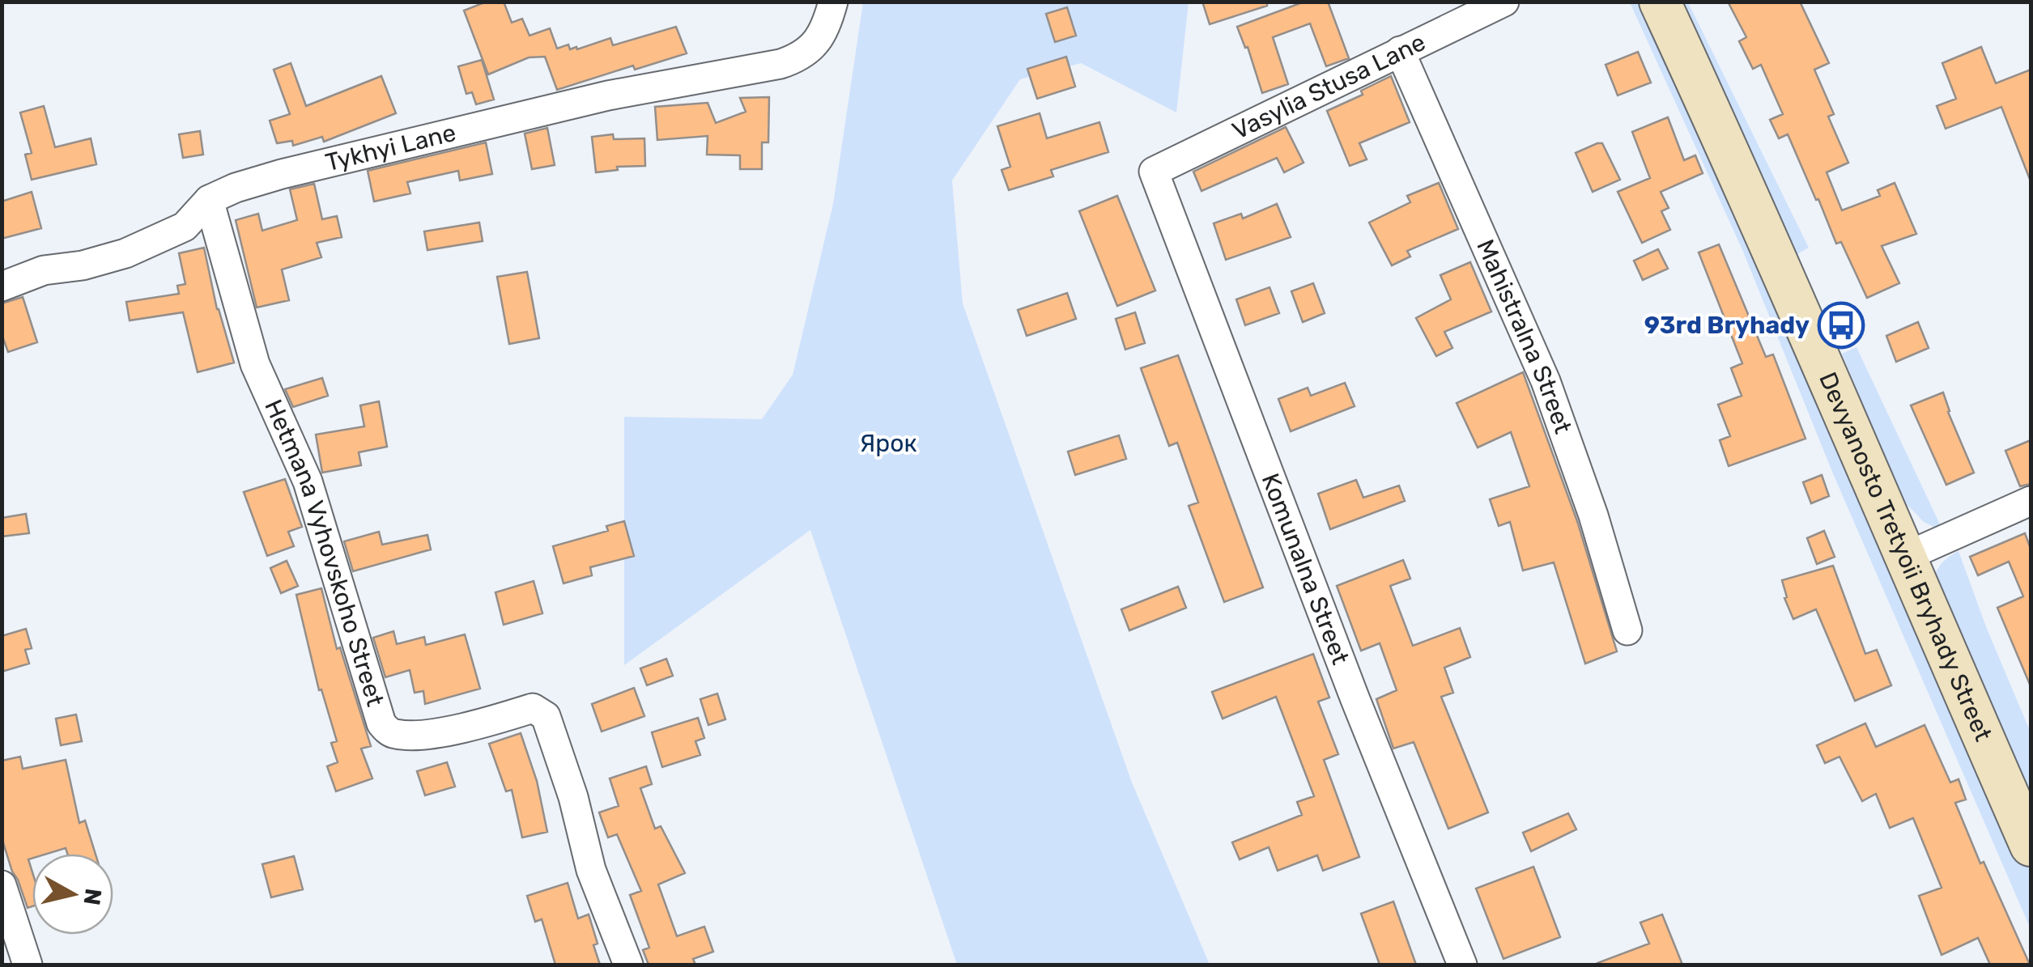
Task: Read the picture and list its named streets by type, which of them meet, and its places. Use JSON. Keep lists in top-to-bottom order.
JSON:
{
  "streets": {
    "main road": ["Devyanosto Tretyoii Bryhady Street"],
    "street": [
      "Vasylia Stusa Lane",
      "Tykhyi Lane",
      "Mahistralna Street",
      "Hetmana Vyhovskoho Street",
      "Komunalna Street"
    ]
  },
  "crossings": [
    ["Vasylia Stusa Lane", "Mahistralna Street"],
    ["Vasylia Stusa Lane", "Komunalna Street"],
    ["Tykhyi Lane", "Hetmana Vyhovskoho Street"]
  ],
  "parks": ["Ярок"],
  "places": {
    "bus stop": ["93rd Bryhady"]
  },
  "north": "right"
}
